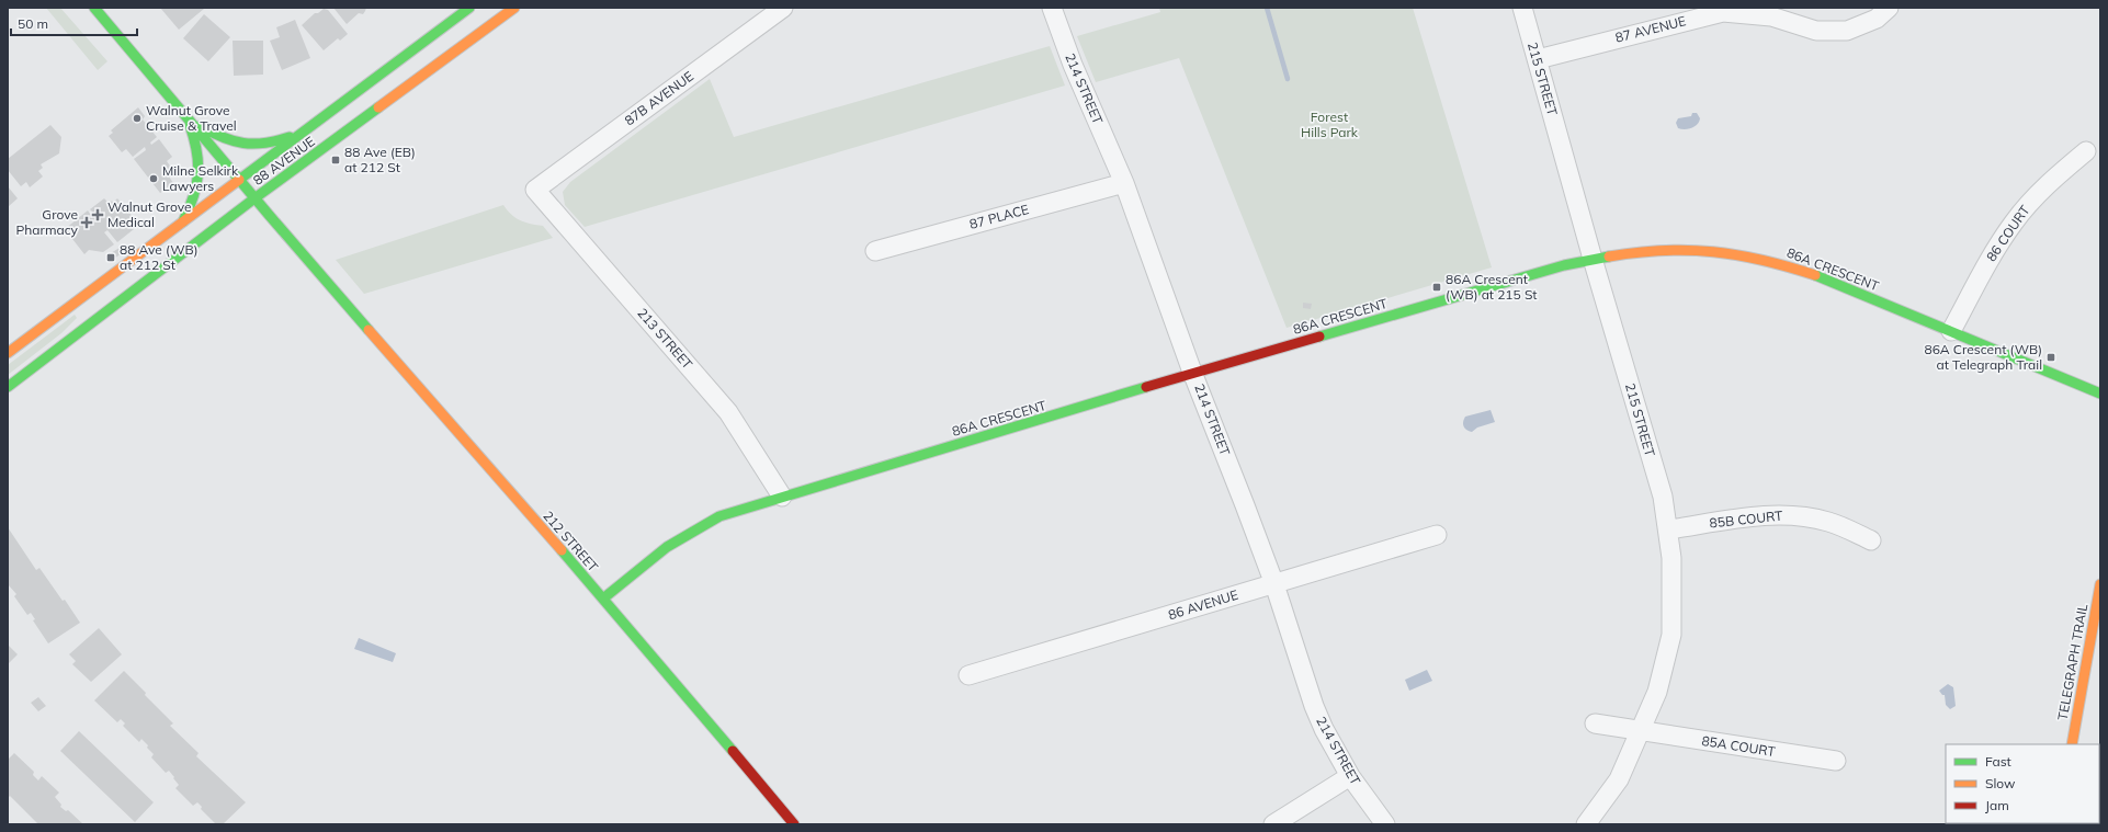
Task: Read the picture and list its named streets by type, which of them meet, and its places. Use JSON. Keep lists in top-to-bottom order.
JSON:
{
  "streets": {
    "street": [
      "87 AVENUE",
      "215 STREET",
      "214 STREET",
      "87B AVENUE",
      "88 AVENUE",
      "87 PLACE",
      "86 COURT",
      "86A CRESCENT",
      "213 STREET",
      "85B COURT",
      "212 STREET",
      "86 AVENUE",
      "TELEGRAPH TRAIL",
      "85A COURT"
    ]
  },
  "crossings": [
    ["87 AVENUE", "215 STREET"],
    ["215 STREET", "86A CRESCENT"],
    ["215 STREET", "85B COURT"],
    ["215 STREET", "85A COURT"],
    ["214 STREET", "87 PLACE"],
    ["214 STREET", "86A CRESCENT"],
    ["214 STREET", "86 AVENUE"],
    ["87B AVENUE", "213 STREET"],
    ["88 AVENUE", "212 STREET"],
    ["86 COURT", "86A CRESCENT"],
    ["86A CRESCENT", "213 STREET"],
    ["86A CRESCENT", "212 STREET"]
  ],
  "parks": ["Forest Hills Park"],
  "places": {
    "other": ["Walnut Grove Cruise & Travel", "Milne Selkirk Lawyers"],
    "transit": [
      "88 Ave (EB) at 212 St",
      "88 Ave (WB) at 212 St",
      "86A Crescent (WB) at 215 St",
      "86A Crescent (WB) at Telegraph Trail"
    ],
    "health": ["Walnut Grove Medical", "Grove Pharmacy"]
  },
  "legend": ["Fast", "Slow", "Jam"],
  "scale_bar": "50 m"
}
